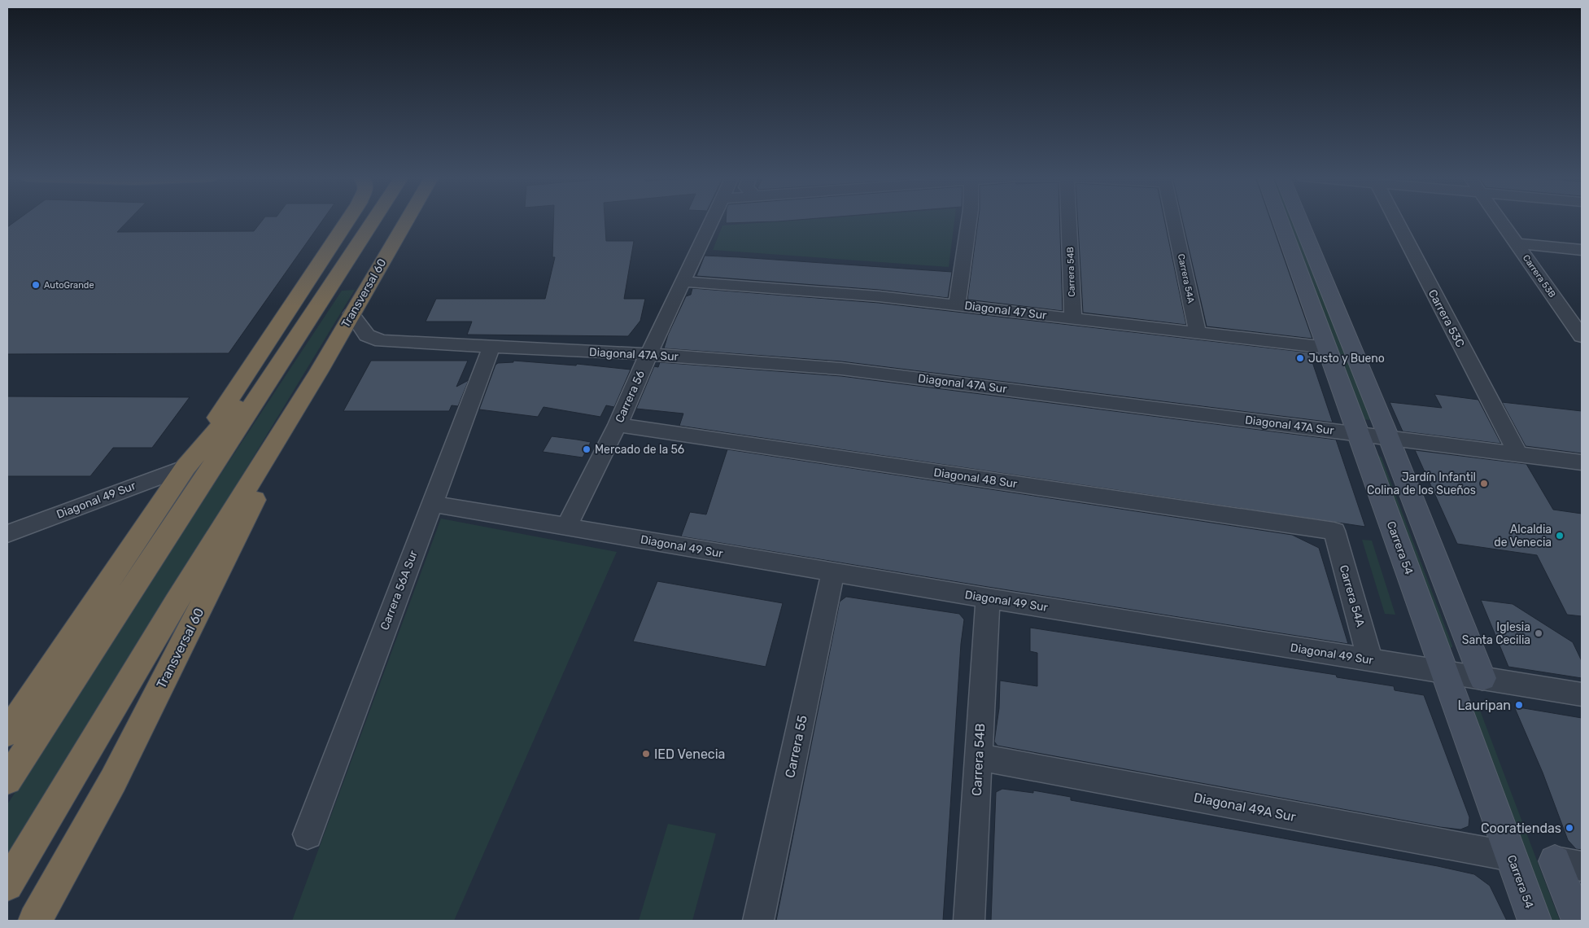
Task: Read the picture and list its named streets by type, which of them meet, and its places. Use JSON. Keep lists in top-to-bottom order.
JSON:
{
  "streets": {
    "highway": ["Transversal 60"],
    "street": [
      "Carrera 54B",
      "Carrera 53B",
      "Carrera 54A",
      "Diagonal 47 Sur",
      "Carrera 53C",
      "Diagonal 47A Sur",
      "Carrera 56",
      "Diagonal 48 Sur",
      "Diagonal 49 Sur",
      "Carrera 54",
      "Carrera 56A Sur",
      "Carrera 55",
      "Diagonal 49A Sur"
    ]
  },
  "crossings": [
    ["Carrera 54B", "Diagonal 47 Sur"],
    ["Carrera 54B", "Diagonal 49 Sur"],
    ["Carrera 54B", "Diagonal 49A Sur"],
    ["Carrera 54A", "Diagonal 47 Sur"],
    ["Carrera 54A", "Diagonal 48 Sur"],
    ["Carrera 54A", "Diagonal 49 Sur"],
    ["Transversal 60", "Diagonal 47A Sur"],
    ["Diagonal 47 Sur", "Carrera 56"],
    ["Diagonal 47 Sur", "Carrera 54"],
    ["Carrera 53C", "Diagonal 47A Sur"],
    ["Diagonal 47A Sur", "Carrera 56"],
    ["Diagonal 47A Sur", "Carrera 54"],
    ["Diagonal 47A Sur", "Carrera 56A Sur"],
    ["Carrera 56", "Diagonal 48 Sur"],
    ["Carrera 56", "Diagonal 49 Sur"],
    ["Diagonal 49 Sur", "Carrera 54"],
    ["Diagonal 49 Sur", "Carrera 56A Sur"],
    ["Diagonal 49 Sur", "Carrera 55"],
    ["Carrera 54", "Diagonal 49A Sur"]
  ],
  "places": [
    "AutoGrande",
    "Justo y Bueno",
    "Mercado de la 56",
    "Jardín Infantil Colina de los Sueños",
    "Alcaldia de Venecia",
    "Iglesia Santa Cecilia",
    "Lauripan",
    "IED Venecia",
    "Cooratiendas"
  ]
}
